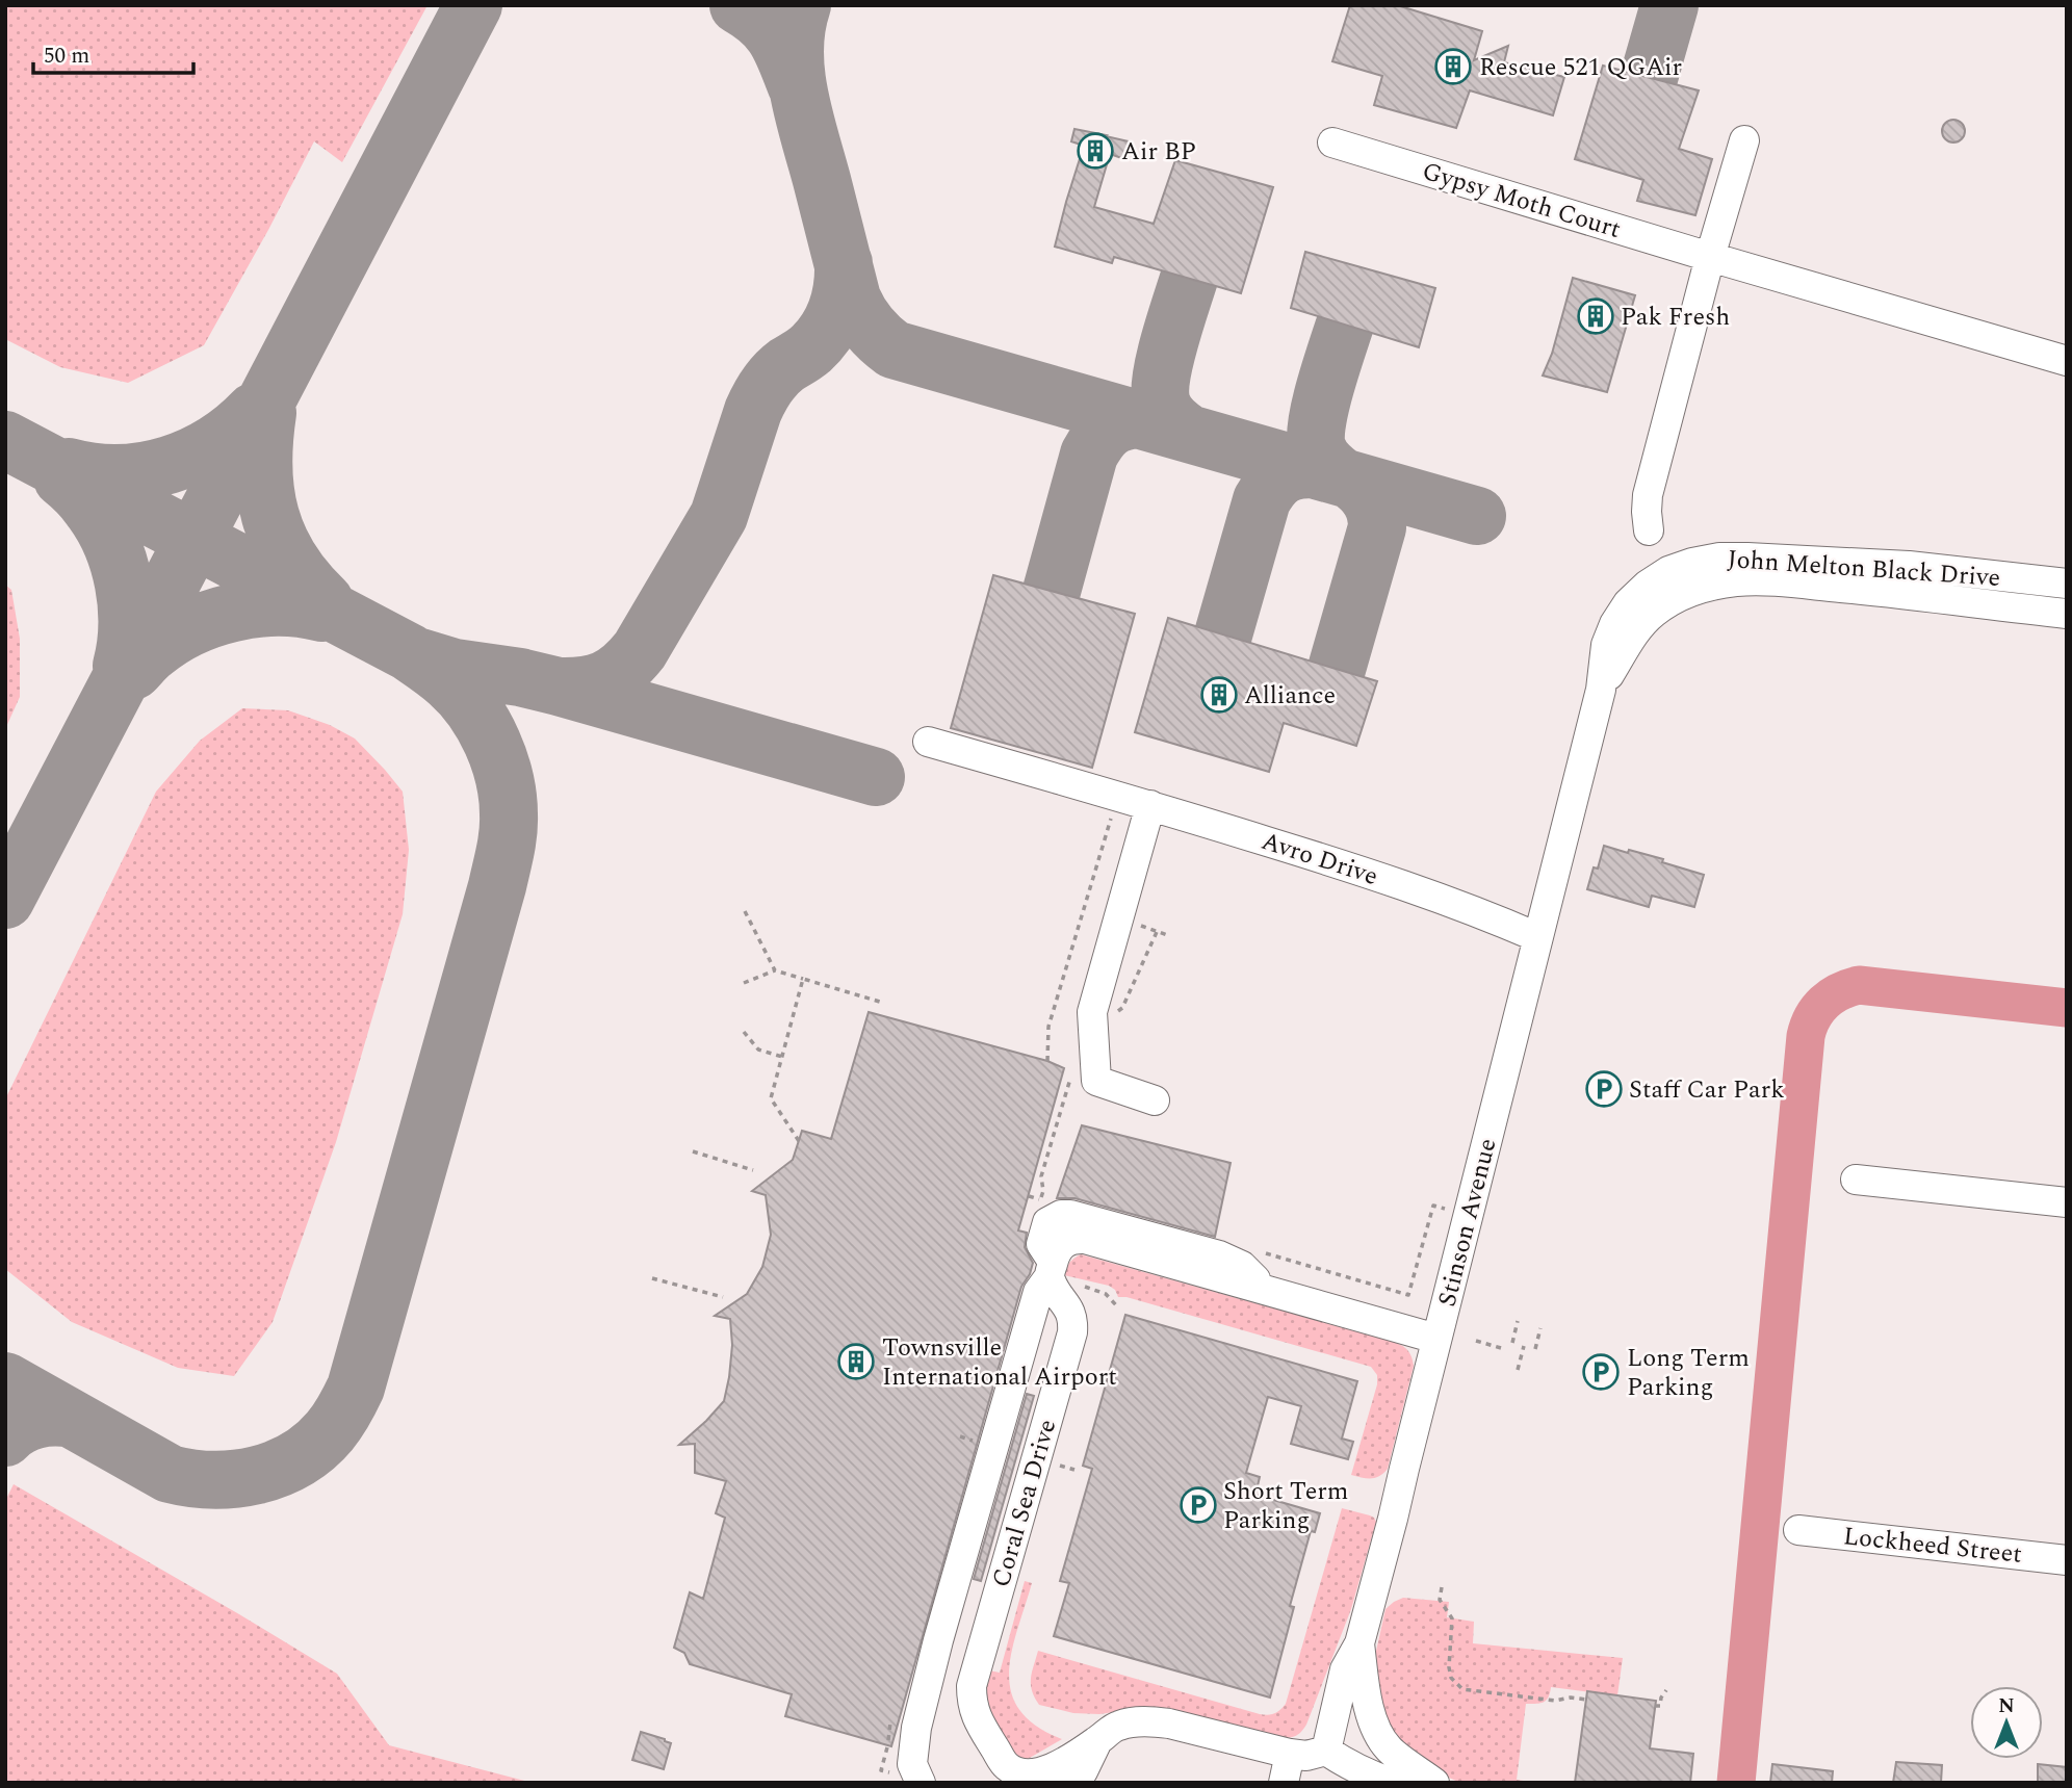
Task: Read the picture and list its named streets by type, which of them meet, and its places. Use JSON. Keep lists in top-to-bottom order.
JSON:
{
  "streets": {
    "street": [
      "Gypsy Moth Court",
      "John Melton Black Drive",
      "Avro Drive",
      "Stinson Avenue",
      "Coral Sea Drive",
      "Lockheed Street"
    ]
  },
  "crossings": [
    ["John Melton Black Drive", "Stinson Avenue"],
    ["Avro Drive", "Stinson Avenue"],
    ["Stinson Avenue", "Coral Sea Drive"]
  ],
  "places": {
    "building": [
      "Rescue 521 QGAir",
      "Air BP",
      "Pak Fresh",
      "Alliance",
      "Townsville International Airport"
    ],
    "parking": ["Staff Car Park", "Long Term Parking", "Short Term Parking"]
  },
  "scale_bar": "50 m",
  "north": "top"
}
